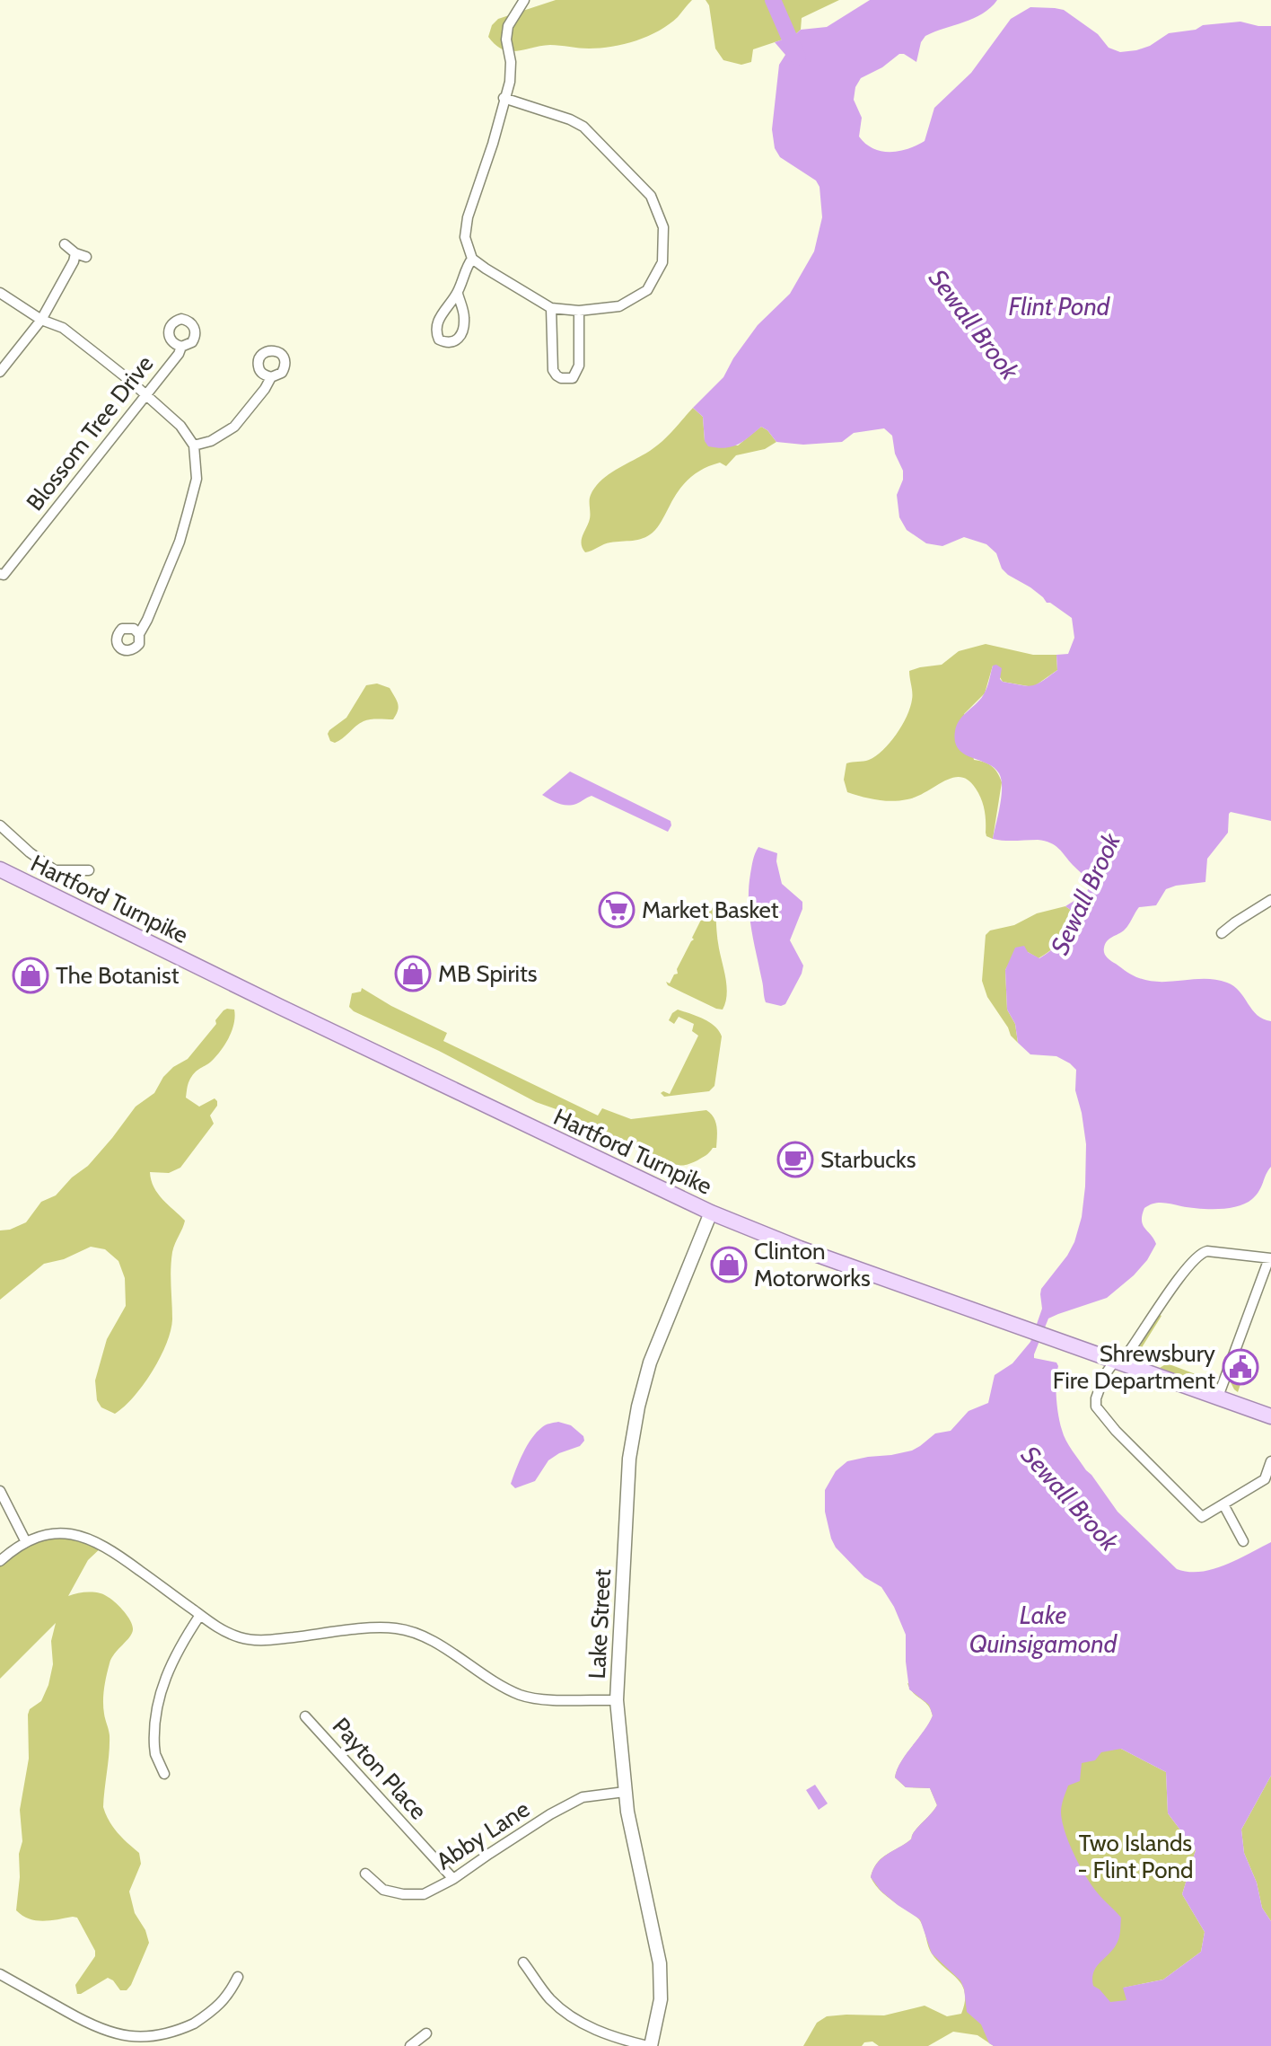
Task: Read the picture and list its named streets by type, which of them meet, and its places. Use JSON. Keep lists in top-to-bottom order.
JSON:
{
  "streets": {
    "main road": ["Hartford Turnpike", "Lake Street"],
    "street": ["Blossom Tree Drive", "Payton Place", "Abby Lane"]
  },
  "crossings": [
    ["Hartford Turnpike", "Lake Street"],
    ["Lake Street", "Abby Lane"],
    ["Payton Place", "Abby Lane"]
  ],
  "water": ["Flint Pond", "Sewall Brook", "Lake Quinsigamond"],
  "parks": ["Two Islands - Flint Pond"],
  "places": {
    "supermarket": ["Market Basket"],
    "shop": ["MB Spirits", "The Botanist", "Clinton Motorworks"],
    "cafe": ["Starbucks"],
    "public building": ["Shrewsbury Fire Department"]
  }
}
